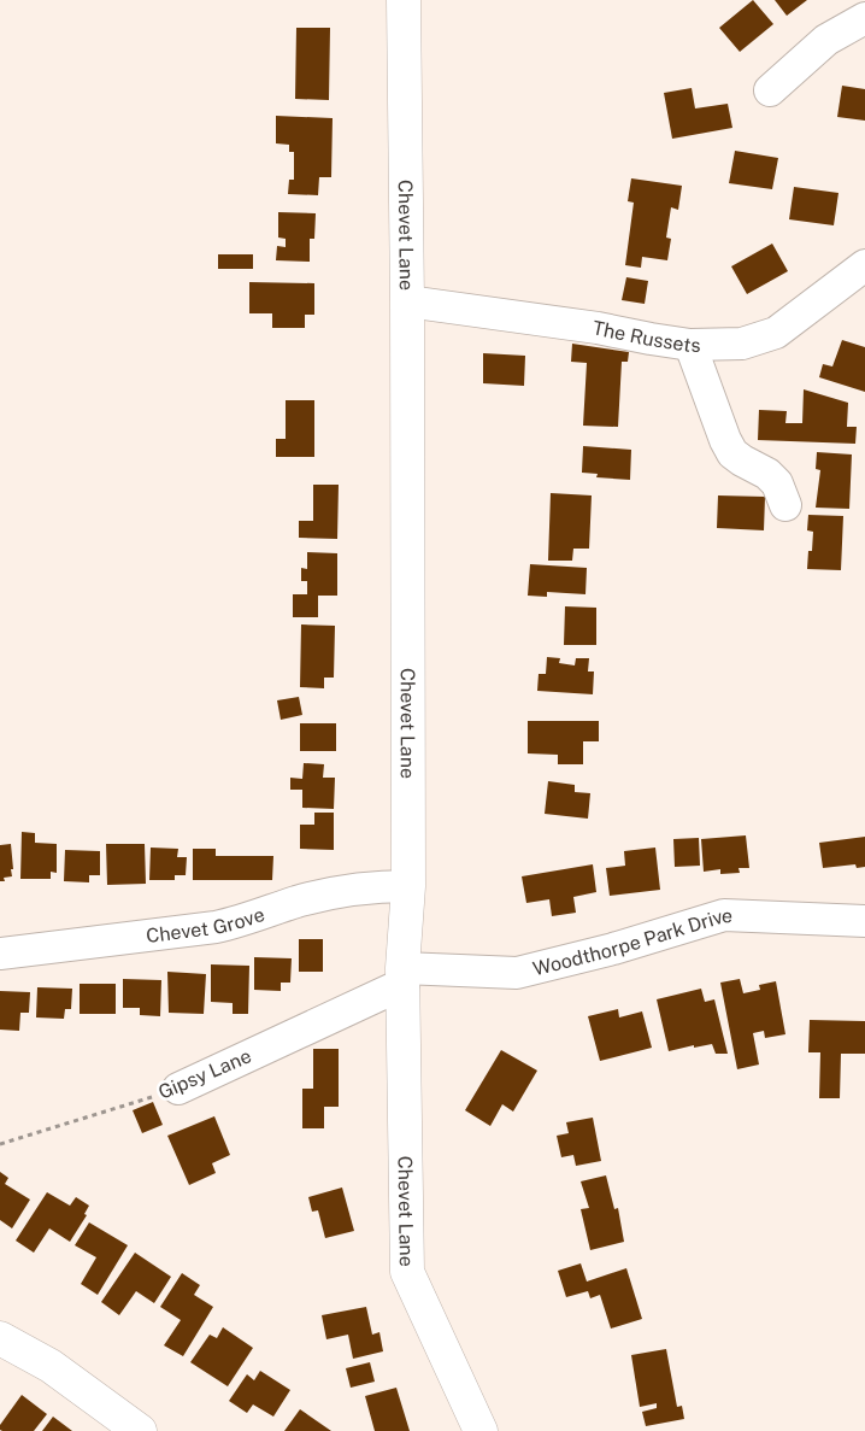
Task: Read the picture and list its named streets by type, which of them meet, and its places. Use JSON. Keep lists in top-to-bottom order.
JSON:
{
  "streets": {
    "main road": ["Chevet Lane"],
    "street": [
      "The Russets",
      "Chevet Grove",
      "Woodthorpe Park Drive",
      "Gipsy Lane"
    ]
  },
  "crossings": [
    ["Chevet Lane", "The Russets"],
    ["Chevet Lane", "Chevet Grove"],
    ["Chevet Lane", "Woodthorpe Park Drive"],
    ["Chevet Lane", "Gipsy Lane"],
    ["Woodthorpe Park Drive", "Gipsy Lane"]
  ]
}
